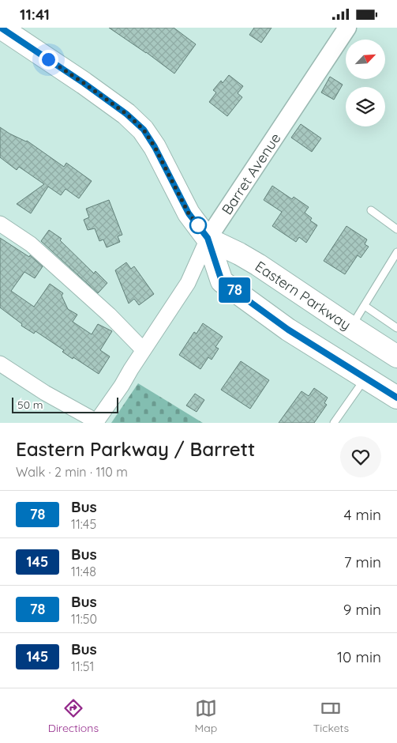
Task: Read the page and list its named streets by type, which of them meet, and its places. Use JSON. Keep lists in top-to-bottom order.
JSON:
{
  "streets": {
    "main road": ["Eastern Parkway"],
    "street": ["Barret Avenue"]
  },
  "crossings": [
    ["Barret Avenue", "Eastern Parkway"]
  ],
  "lines": ["bus line 78"],
  "scale_bar": "50 m",
  "north": "top right",
  "page": {
    "status": "11:41",
    "on_map": "78",
    "scale": "50 m",
    "heading": ["Eastern Parkway / Barrett", "Walk · 2 min · 110 m"],
    "list": [
      {
        "mark": "78",
        "name": "Bus",
        "note": "11:45",
        "value": "4 min"
      },
      {
        "mark": "145",
        "name": "Bus",
        "note": "11:48",
        "value": "7 min"
      },
      {
        "mark": "78",
        "name": "Bus",
        "note": "11:50",
        "value": "9 min"
      },
      {
        "mark": "145",
        "name": "Bus",
        "note": "11:51",
        "value": "10 min"
      }
    ],
    "tabs": ["Directions", "Map", "Tickets"]
  }
}
